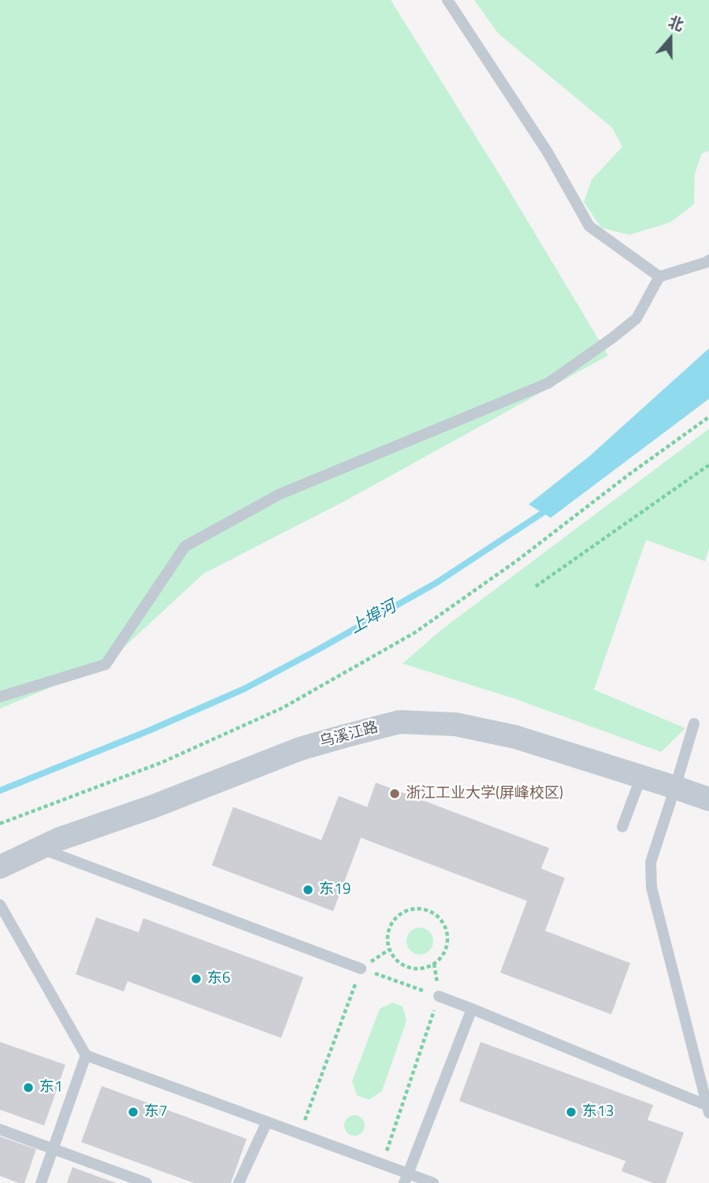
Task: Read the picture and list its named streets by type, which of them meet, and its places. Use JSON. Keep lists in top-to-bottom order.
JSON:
{
  "streets": {
    "street": ["乌溪江路"]
  },
  "water": ["上埠河"],
  "places": [
    "浙江工业大学(屏峰校区)",
    "东19",
    "东6",
    "东1",
    "东7",
    "东13"
  ],
  "north": "top"
}
